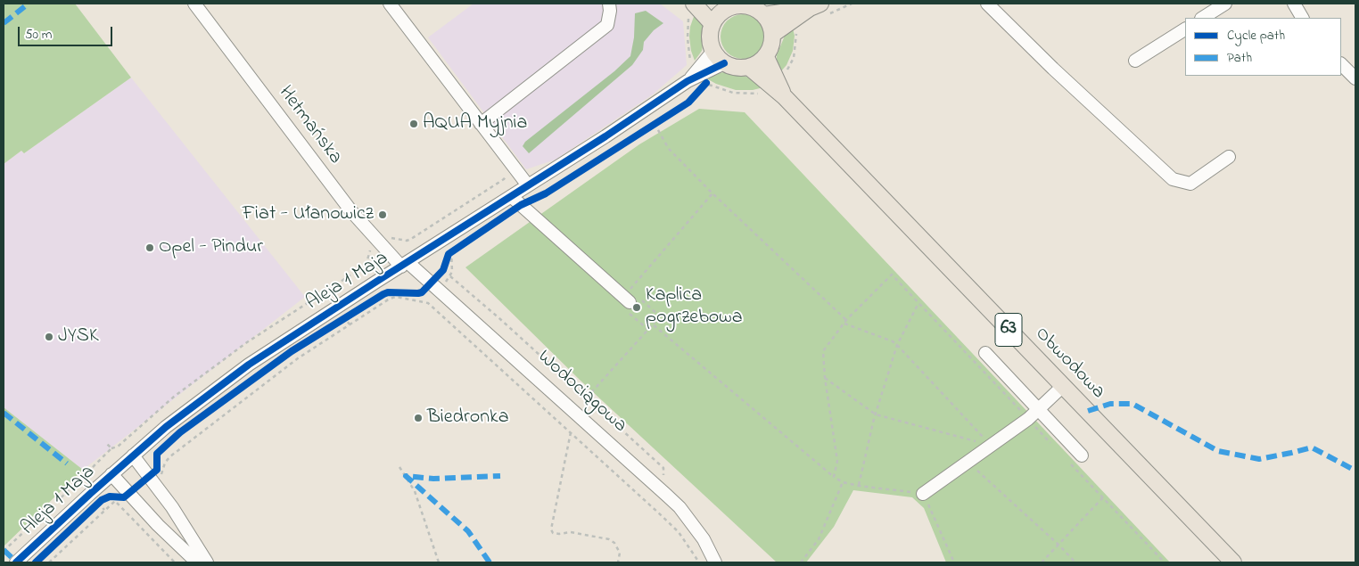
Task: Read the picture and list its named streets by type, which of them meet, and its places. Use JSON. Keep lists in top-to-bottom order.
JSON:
{
  "streets": {
    "main road": ["63", "Obwodowa"],
    "street": ["Hetmańska", "Aleja 1 Maja", "Wodociągowa"]
  },
  "crossings": [
    ["Hetmańska", "Aleja 1 Maja"],
    ["Hetmańska", "Wodociągowa"],
    ["Aleja 1 Maja", "Obwodowa"],
    ["Aleja 1 Maja", "Wodociągowa"]
  ],
  "places": [
    "AQUA Myjnia",
    "Fiat - Ułanowicz",
    "Opel - Pindur",
    "Kaplica pogrzebowa",
    "JYSK",
    "Biedronka"
  ],
  "legend": ["Cycle path", "Path"],
  "scale_bar": "50 m"
}
